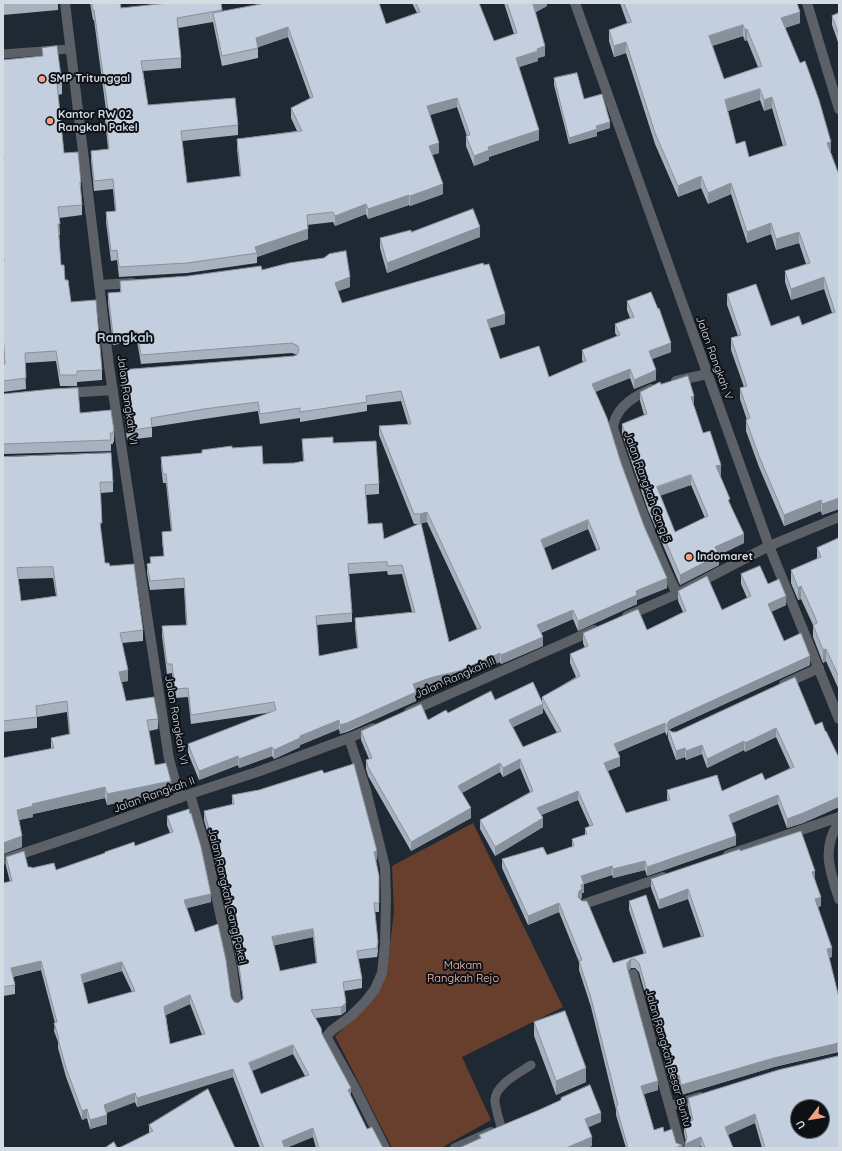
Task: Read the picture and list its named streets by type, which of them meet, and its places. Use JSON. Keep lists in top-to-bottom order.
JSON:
{
  "streets": {
    "street": [
      "Jalan Rangkah V",
      "Jalan Rangkah VI",
      "Jalan Rangkah Gang 5",
      "Jalan Rangkah II",
      "Jalan Rangkah Gang Pakel",
      "Jalan Rangkah Besar Buntu"
    ]
  },
  "crossings": [
    ["Jalan Rangkah V", "Jalan Rangkah Gang 5"],
    ["Jalan Rangkah VI", "Jalan Rangkah II"],
    ["Jalan Rangkah II", "Jalan Rangkah Gang Pakel"]
  ],
  "districts": ["Rangkah"],
  "parks": ["Makam Rangkah Rejo"],
  "places": ["SMP Tritunggal", "Kantor RW 02 Rangkah Pakel", "Indomaret"],
  "north": "bottom left"
}
